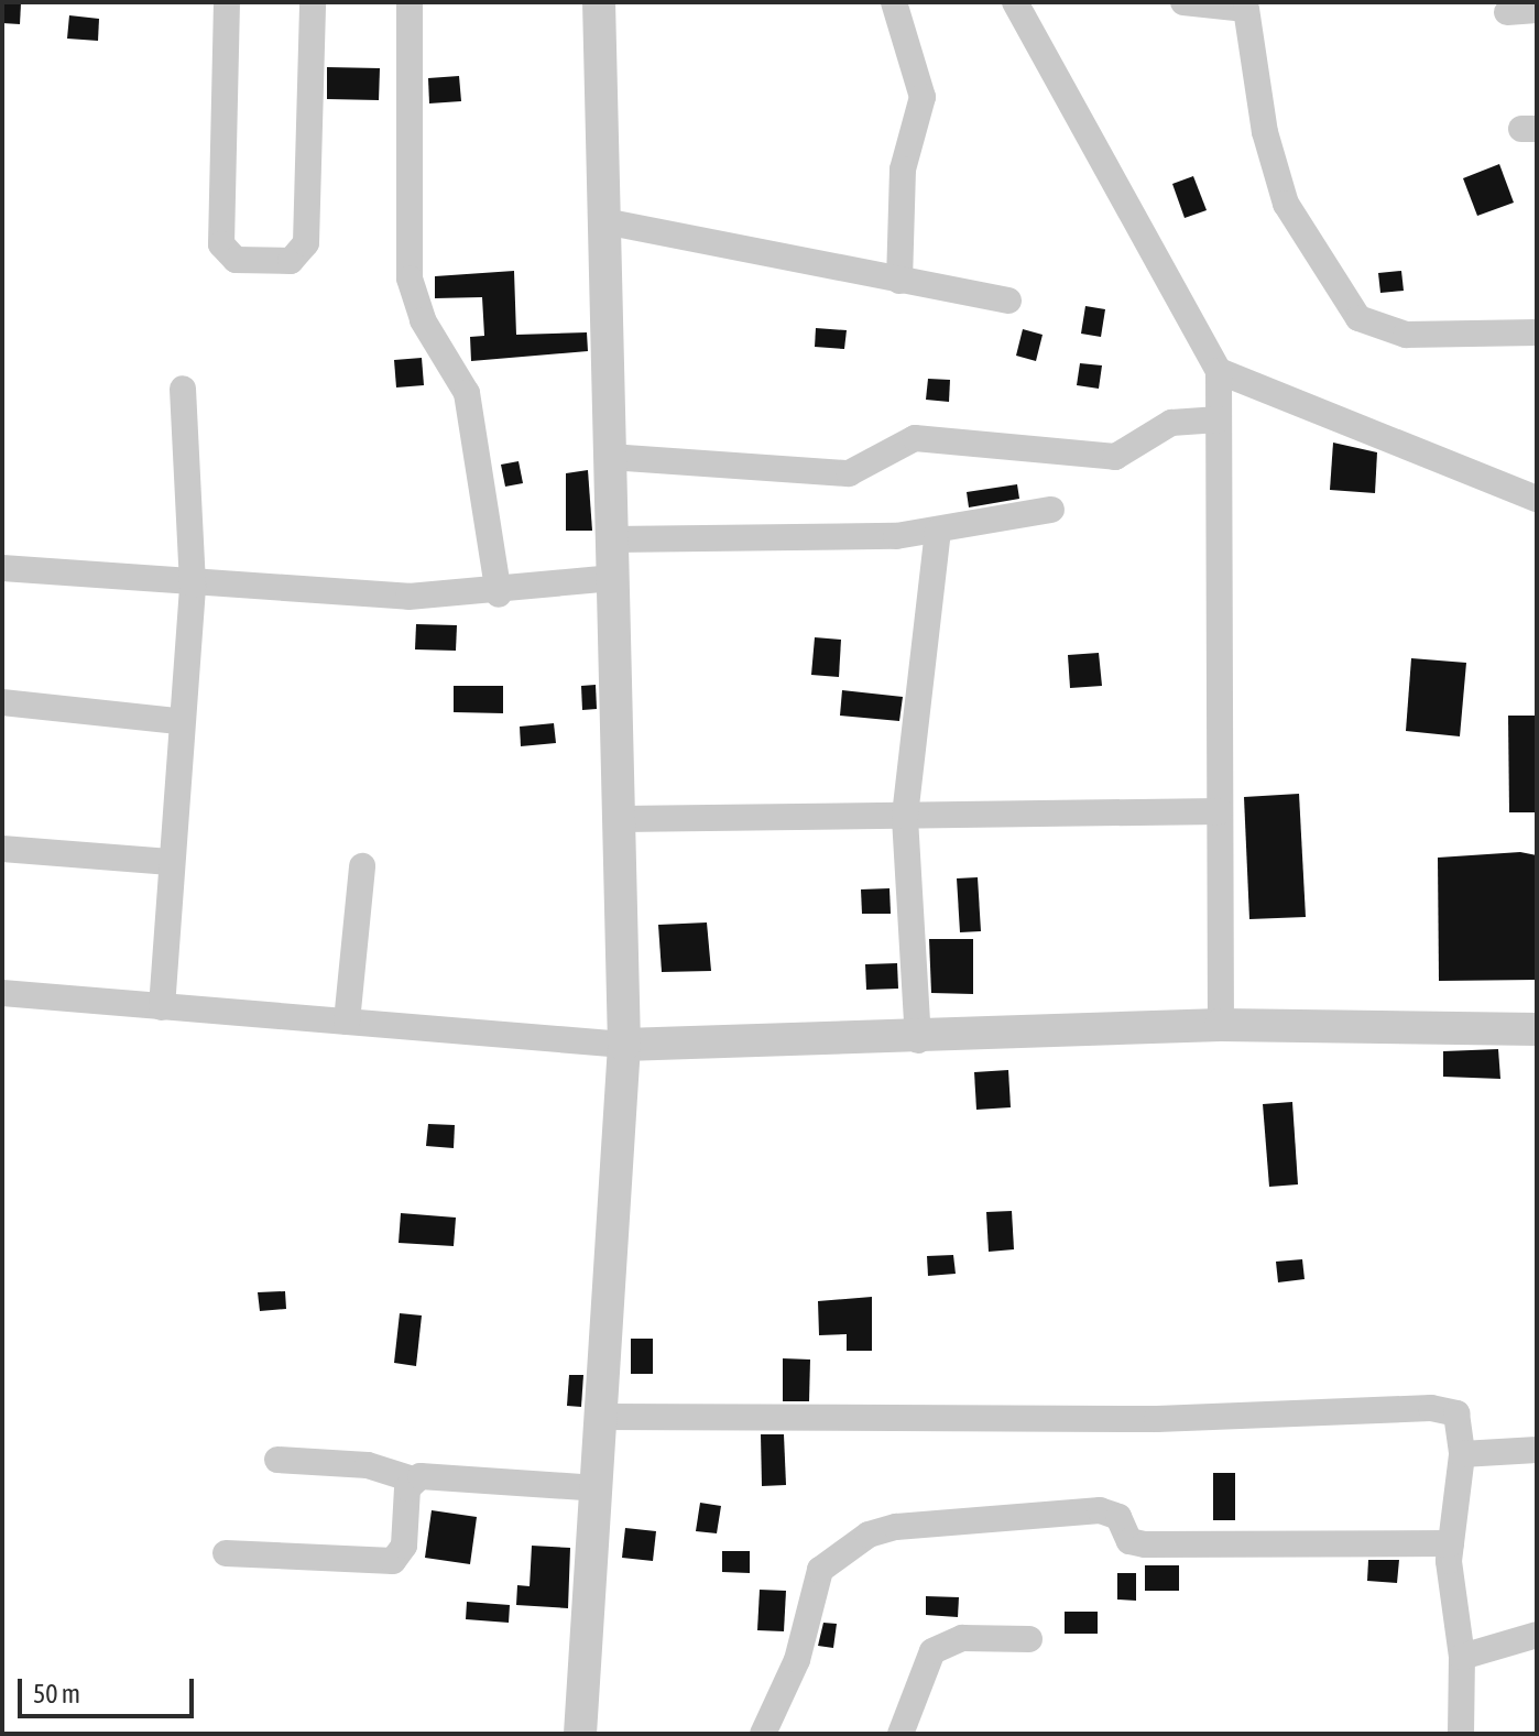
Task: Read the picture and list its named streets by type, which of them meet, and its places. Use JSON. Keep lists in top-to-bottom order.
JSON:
{
  "scale_bar": "50 m"
}
